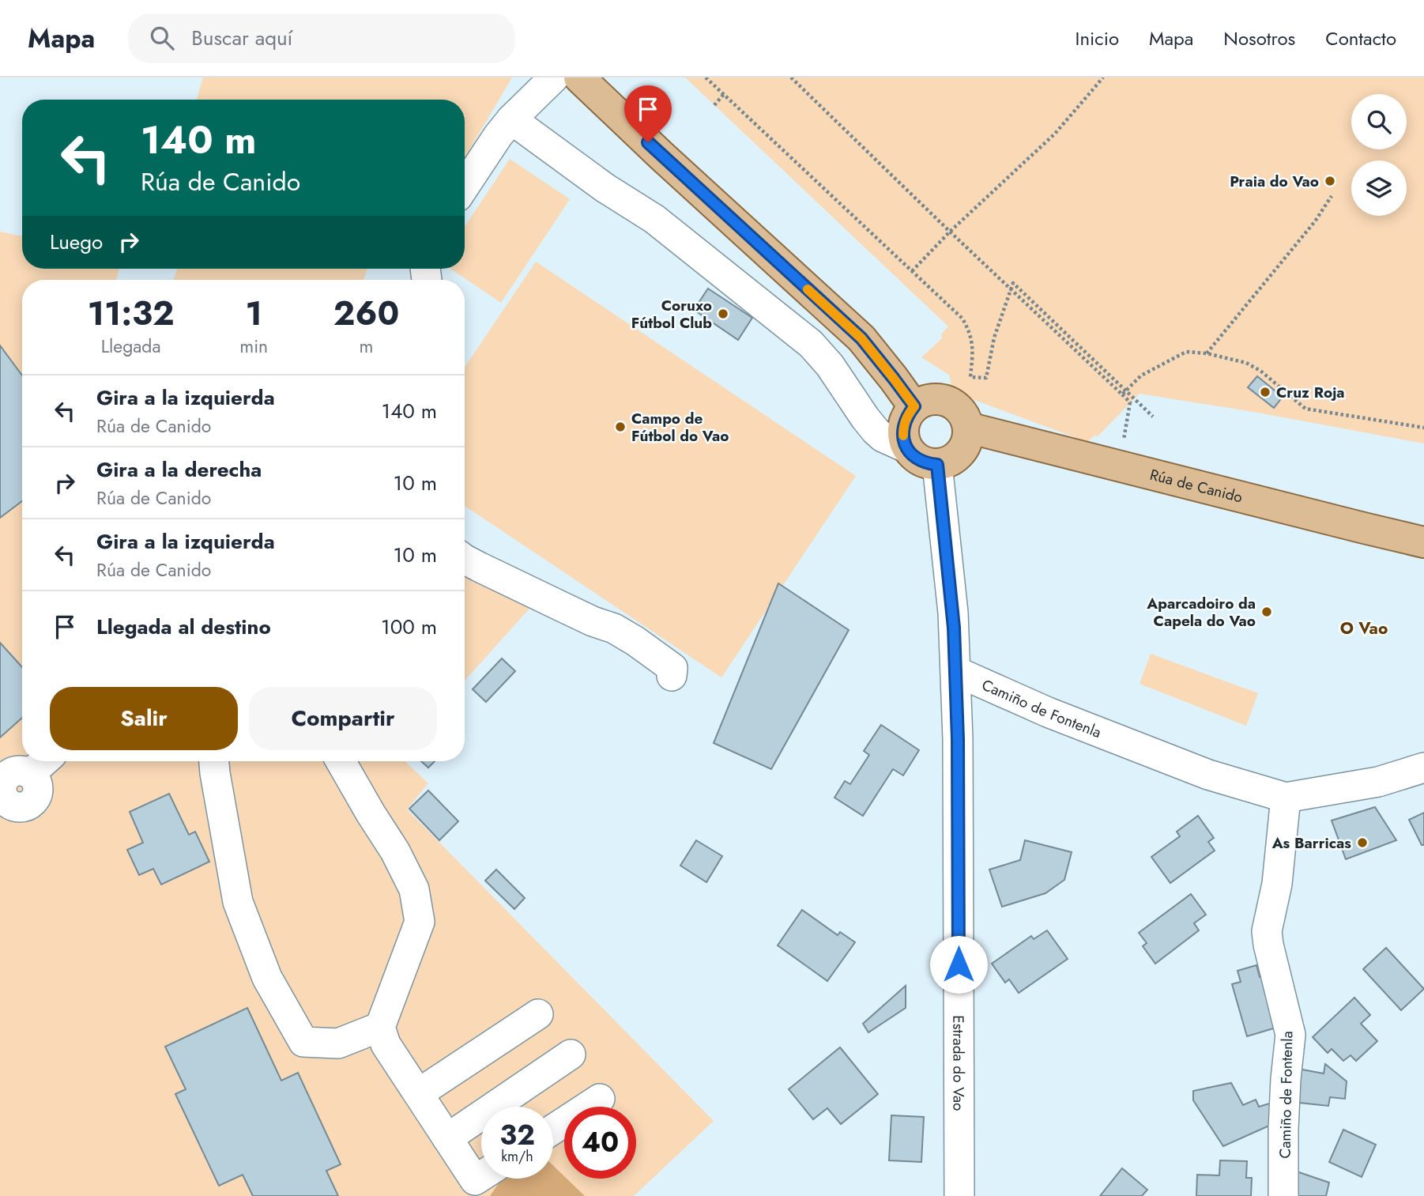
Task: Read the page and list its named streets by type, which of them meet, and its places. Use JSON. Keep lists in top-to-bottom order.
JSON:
{
  "streets": {
    "main road": ["Rúa de Canido"],
    "street": ["Camiño de Fontenla", "Estrada do Vao"]
  },
  "crossings": [
    ["Rúa de Canido", "Estrada do Vao"],
    ["Camiño de Fontenla", "Estrada do Vao"]
  ],
  "districts": ["O Vao"],
  "places": [
    "Praia do Vao",
    "Coruxo Fútbol Club",
    "Cruz Roja",
    "Campo de Fútbol do Vao",
    "Aparcadoiro da Capela do Vao",
    "As Barricas"
  ],
  "page": {
    "header": "Mapa",
    "search": "Buscar aquí",
    "nav": [
      "Inicio",
      "Mapa",
      "Nosotros",
      "Contacto"
    ],
    "turn": ["140 m", "Rúa de Canido"],
    "then": "Luego",
    "eta": [
      "11:32",
      "Llegada",
      "1",
      "min",
      "260",
      "m"
    ],
    "list": [
      {
        "name": "Gira a la izquierda",
        "note": "Rúa de Canido",
        "value": "140 m"
      },
      {
        "name": "Gira a la derecha",
        "note": "Rúa de Canido",
        "value": "10 m"
      },
      {
        "name": "Gira a la izquierda",
        "note": "Rúa de Canido",
        "value": "10 m"
      },
      {
        "name": "Llegada al destino",
        "value": "100 m"
      }
    ],
    "buttons": ["Salir", "Compartir"],
    "speed": "32 km/h",
    "limit": "40"
  }
}
